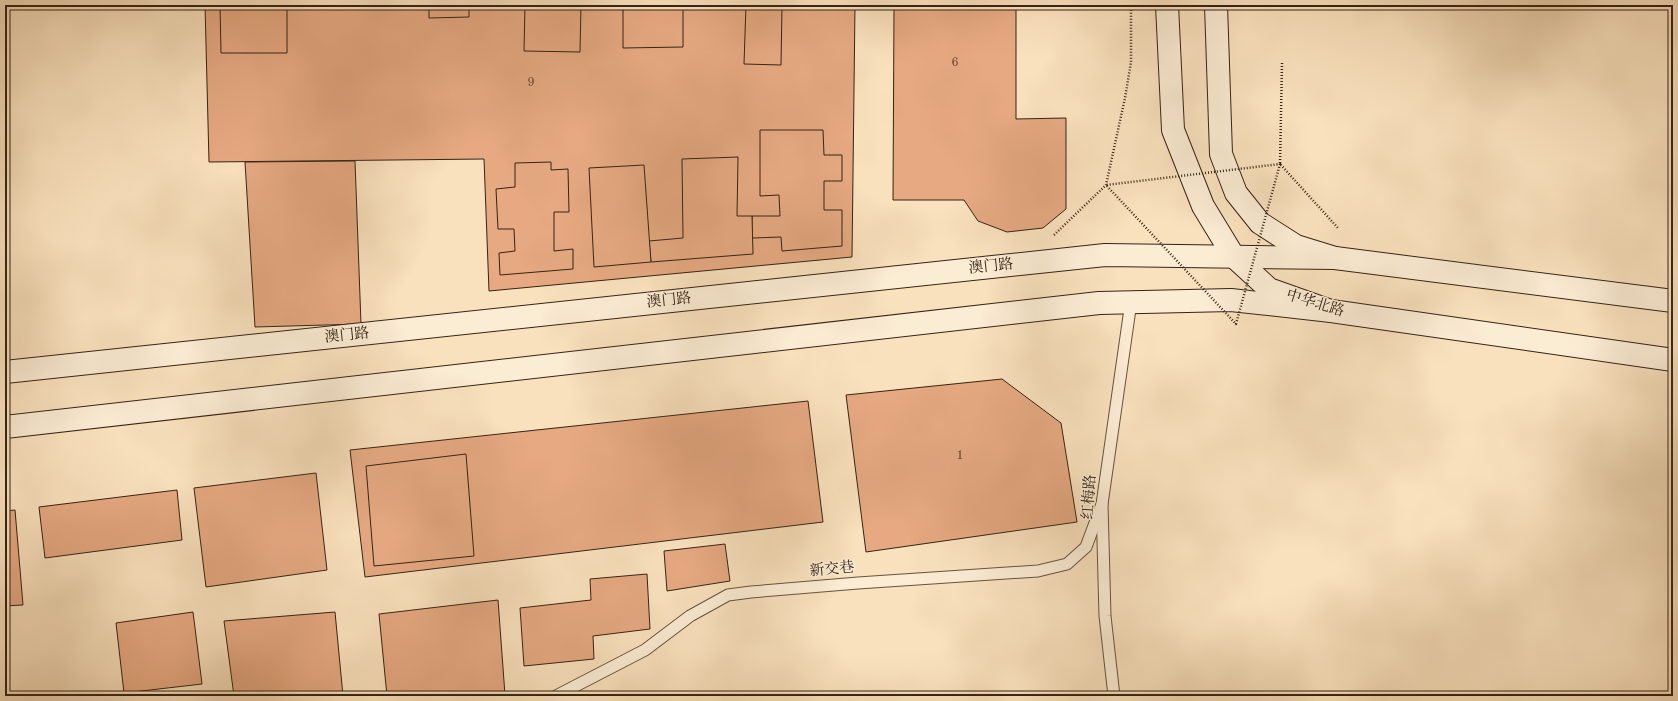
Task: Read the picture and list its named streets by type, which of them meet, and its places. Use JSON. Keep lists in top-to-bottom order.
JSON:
{
  "streets": {
    "main road": ["澳门路", "中华北路"],
    "lane": ["红梅路", "新交巷"]
  },
  "crossings": [
    ["澳门路", "中华北路"],
    ["红梅路", "新交巷"]
  ],
  "house_numbers": ["6", "9", "1"]
}
